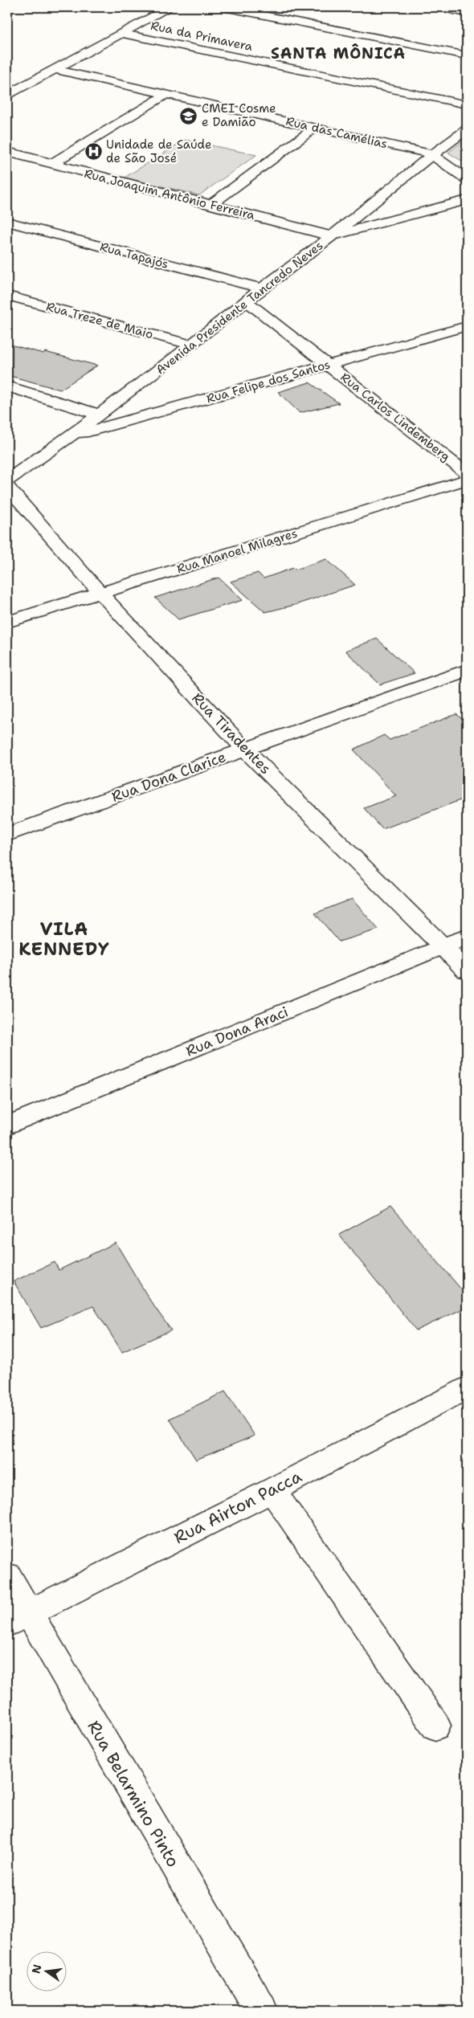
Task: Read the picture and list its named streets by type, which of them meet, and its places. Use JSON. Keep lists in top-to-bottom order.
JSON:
{
  "streets": {
    "street": [
      "Rua da Primavera",
      "Rua das Camélias",
      "Rua Joaquim Antônio Ferreira",
      "Rua Tapajós",
      "Avenida Presidente Tancredo Neves",
      "Rua Treze de Maio",
      "Rua Felipe dos Santos",
      "Rua Carlos Lindemberg",
      "Rua Manoel Milagres",
      "Rua Tiradentes",
      "Rua Dona Clarice",
      "Rua Dona Araci",
      "Rua Airton Pacca",
      "Rua Belarmino Pinto"
    ]
  },
  "crossings": [
    ["Rua das Camélias", "Avenida Presidente Tancredo Neves"],
    ["Rua Joaquim Antônio Ferreira", "Avenida Presidente Tancredo Neves"],
    ["Rua Tapajós", "Avenida Presidente Tancredo Neves"],
    ["Avenida Presidente Tancredo Neves", "Rua Treze de Maio"],
    ["Avenida Presidente Tancredo Neves", "Rua Felipe dos Santos"],
    ["Avenida Presidente Tancredo Neves", "Rua Carlos Lindemberg"],
    ["Rua Felipe dos Santos", "Rua Carlos Lindemberg"],
    ["Rua Manoel Milagres", "Rua Tiradentes"],
    ["Rua Tiradentes", "Rua Dona Clarice"],
    ["Rua Tiradentes", "Rua Dona Araci"],
    ["Rua Airton Pacca", "Rua Belarmino Pinto"]
  ],
  "districts": ["SANTA MÔNICA", "VILA KENNEDY"],
  "places": {
    "school or university": ["CMEI Cosme e Damião"],
    "hospital": ["Unidade de Saúde de São José"]
  },
  "north": "left"
}
